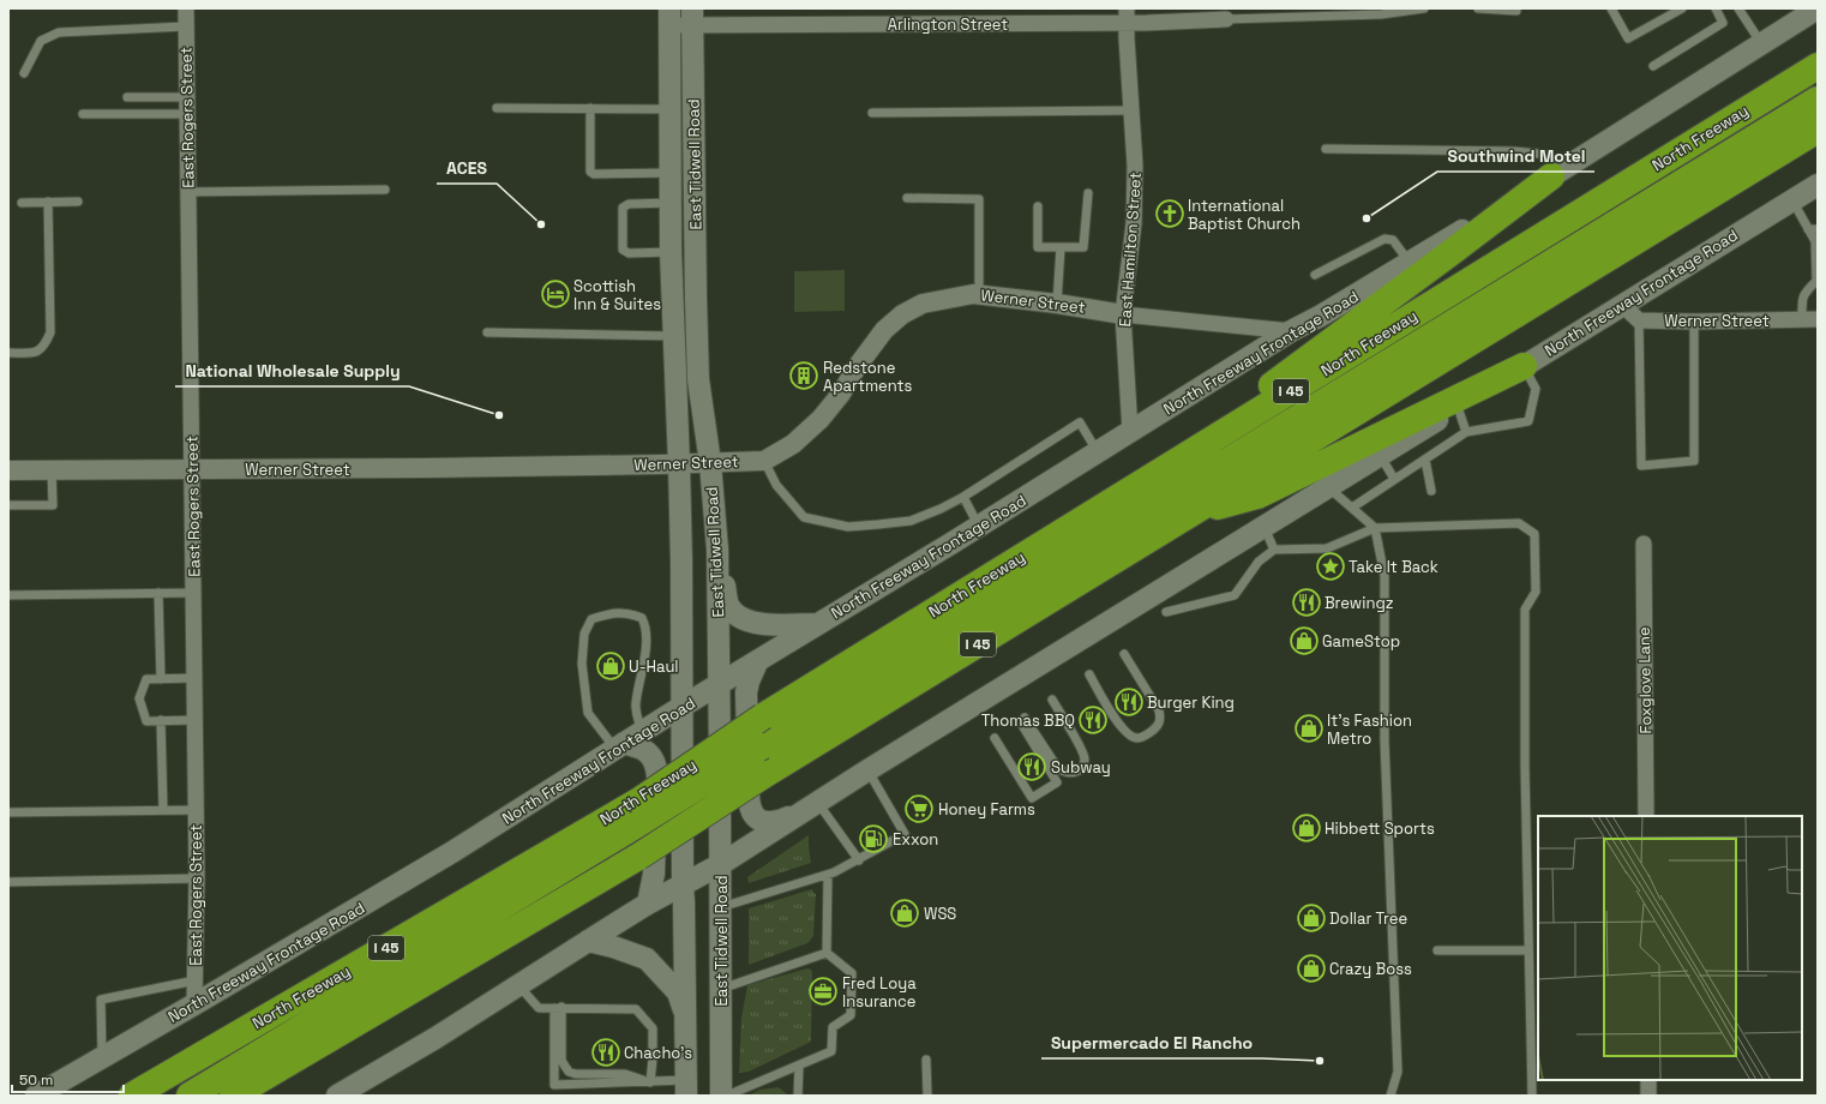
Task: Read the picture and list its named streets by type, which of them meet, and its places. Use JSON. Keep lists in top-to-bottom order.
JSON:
{
  "streets": {
    "highway": ["North Freeway", "I 45"],
    "main road": ["East Tidwell Road", "North Freeway Frontage Road"],
    "street": [
      "Arlington Street",
      "East Rogers Street",
      "East Hamilton Street",
      "Werner Street",
      "Foxglove Lane"
    ]
  },
  "crossings": [
    ["Arlington Street", "East Tidwell Road"],
    ["Arlington Street", "East Hamilton Street"],
    ["East Rogers Street", "North Freeway Frontage Road"],
    ["East Rogers Street", "Werner Street"],
    ["East Tidwell Road", "North Freeway Frontage Road"],
    ["East Tidwell Road", "Werner Street"],
    ["East Hamilton Street", "North Freeway Frontage Road"],
    ["East Hamilton Street", "Werner Street"],
    ["North Freeway Frontage Road", "Werner Street"]
  ],
  "places": {
    "church": ["International Baptist Church"],
    "other": [
      "Southwind Motel",
      "ACES",
      "National Wholesale Supply",
      "Supermercado El Rancho"
    ],
    "hotel": ["Scottish Inn & Suites"],
    "building": ["Redstone Apartments"],
    "place": ["Take It Back"],
    "restaurant": [
      "Brewingz",
      "Burger King",
      "Thomas BBQ",
      "Subway",
      "Chacho's"
    ],
    "shop": [
      "GameStop",
      "U-Haul",
      "It's Fashion Metro",
      "Hibbett Sports",
      "WSS",
      "Dollar Tree",
      "Crazy Boss"
    ],
    "supermarket": ["Honey Farms"],
    "fuel station": ["Exxon"],
    "office": ["Fred Loya Insurance"]
  },
  "scale_bar": "50 m"
}
